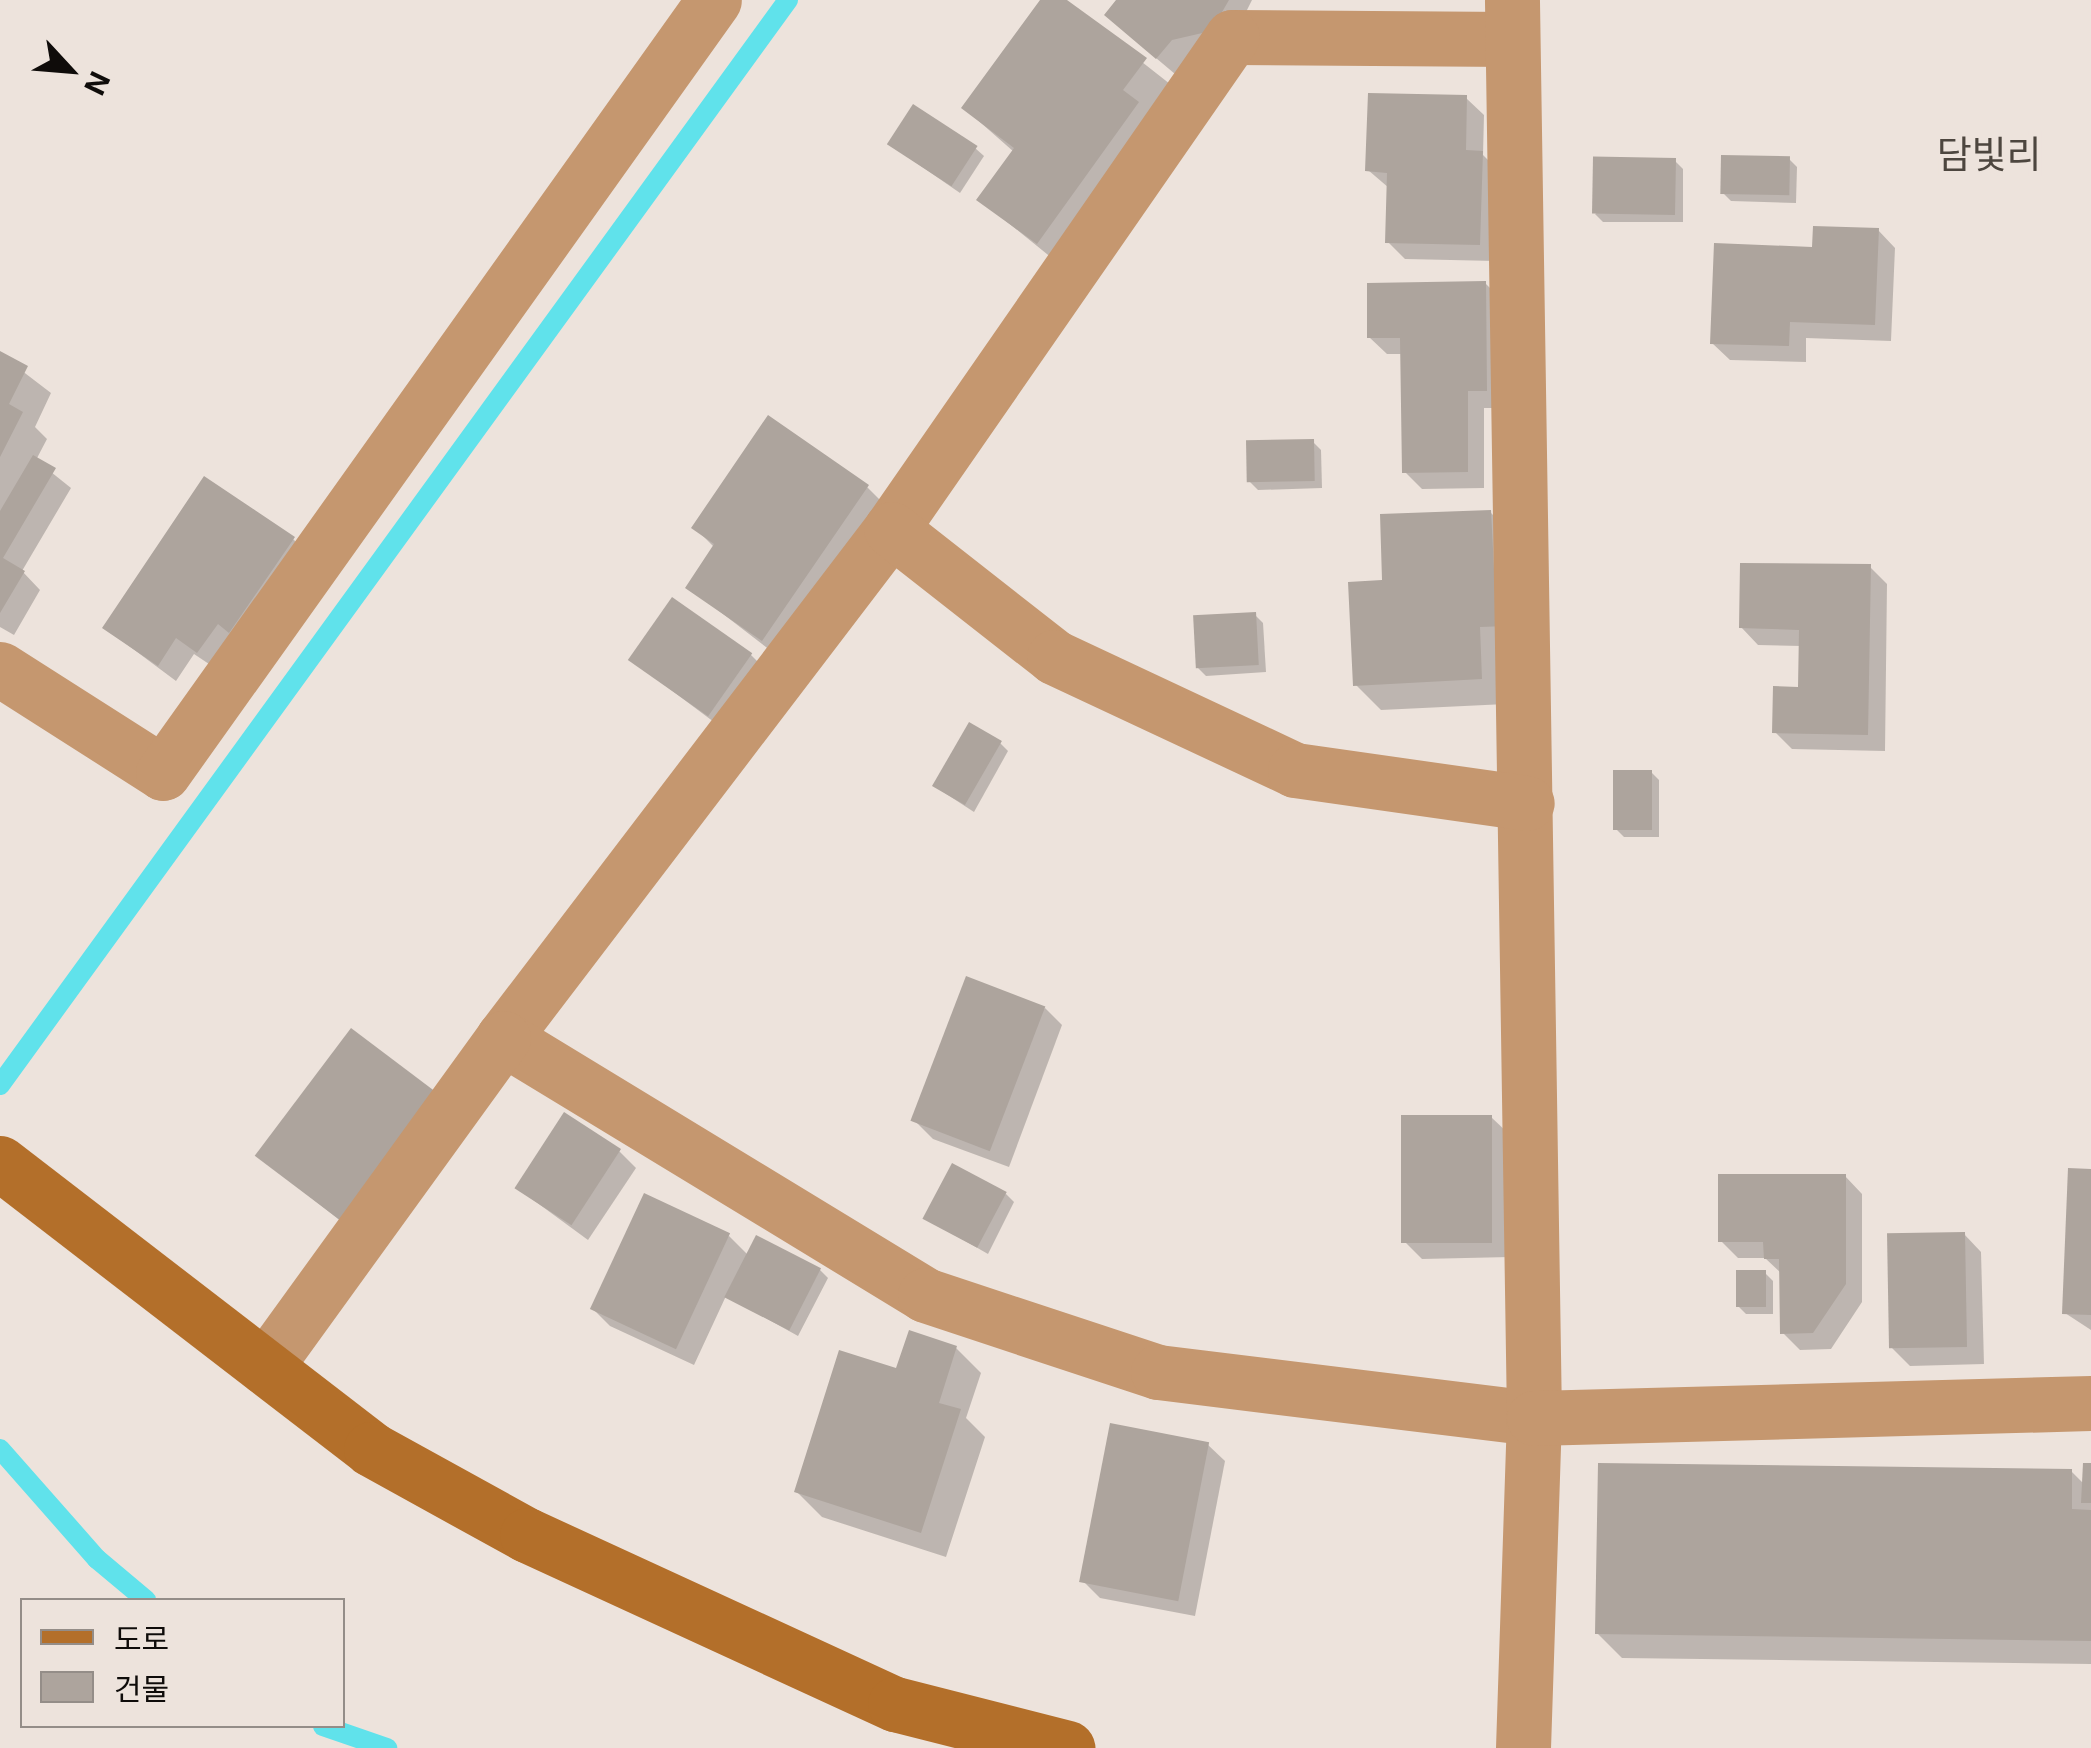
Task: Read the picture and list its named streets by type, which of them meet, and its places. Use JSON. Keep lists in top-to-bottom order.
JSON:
{
  "districts": ["담빛리"],
  "legend": ["도로", "건물"],
  "north": "bottom right"
}
